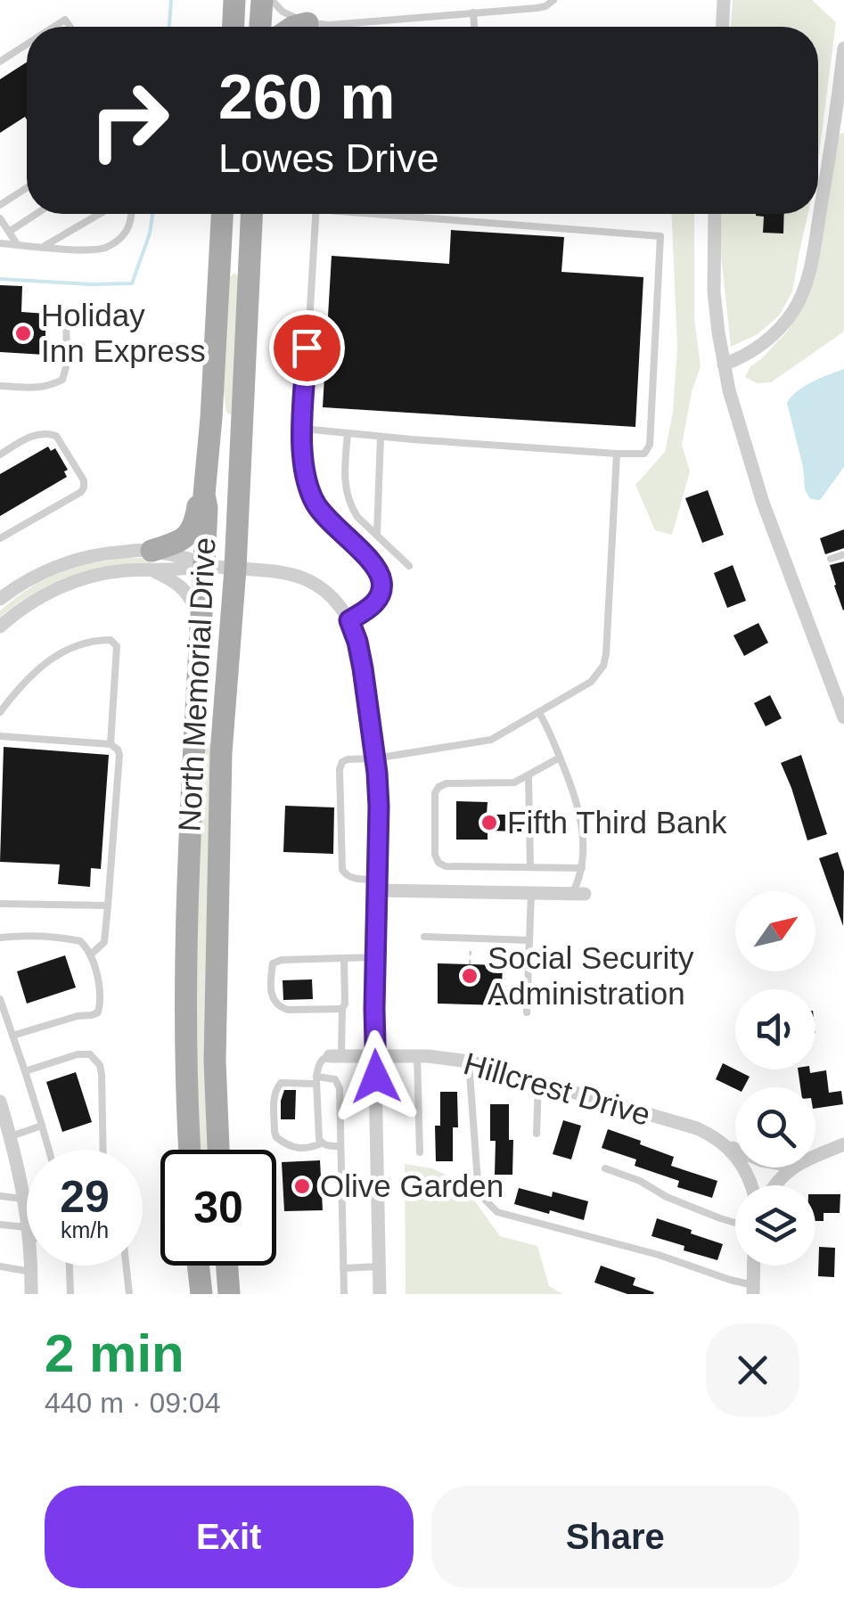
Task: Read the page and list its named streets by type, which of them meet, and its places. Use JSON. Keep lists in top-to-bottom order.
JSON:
{
  "streets": {
    "main road": ["North Memorial Drive"],
    "street": ["Hillcrest Drive"]
  },
  "places": [
    "Holiday Inn Express",
    "Fifth Third Bank",
    "Social Security Administration",
    "Olive Garden"
  ],
  "north": "top right",
  "page": {
    "turn": ["260 m", "Lowes Drive"],
    "speed": "29 km/h",
    "limit": "30",
    "heading": ["2 min", "440 m · 09:04"],
    "buttons": ["Exit", "Share"]
  }
}
